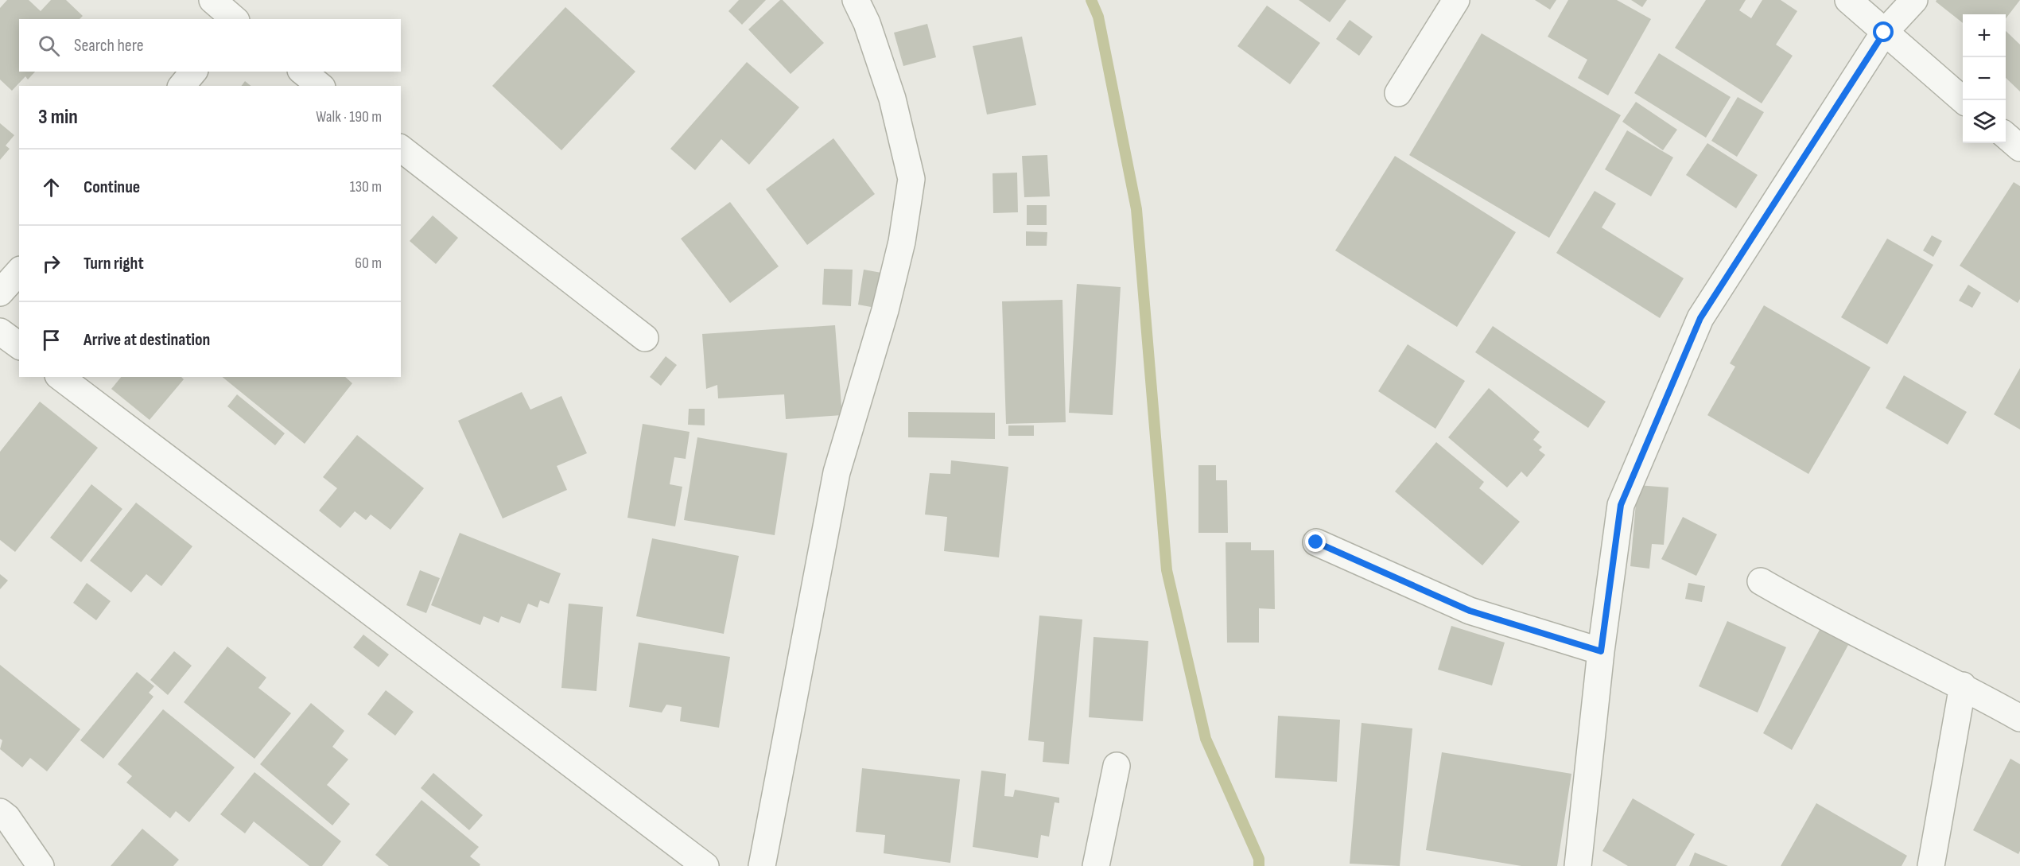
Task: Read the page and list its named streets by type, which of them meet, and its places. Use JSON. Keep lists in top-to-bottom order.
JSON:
{
  "page": {
    "map_buttons": ["+", "−"],
    "search": "Search here",
    "heading": ["3 min", "Walk · 190 m"],
    "list": [
      ["Continue", "130 m"],
      ["Turn right", "60 m"],
      "Arrive at destination"
    ]
  }
}
